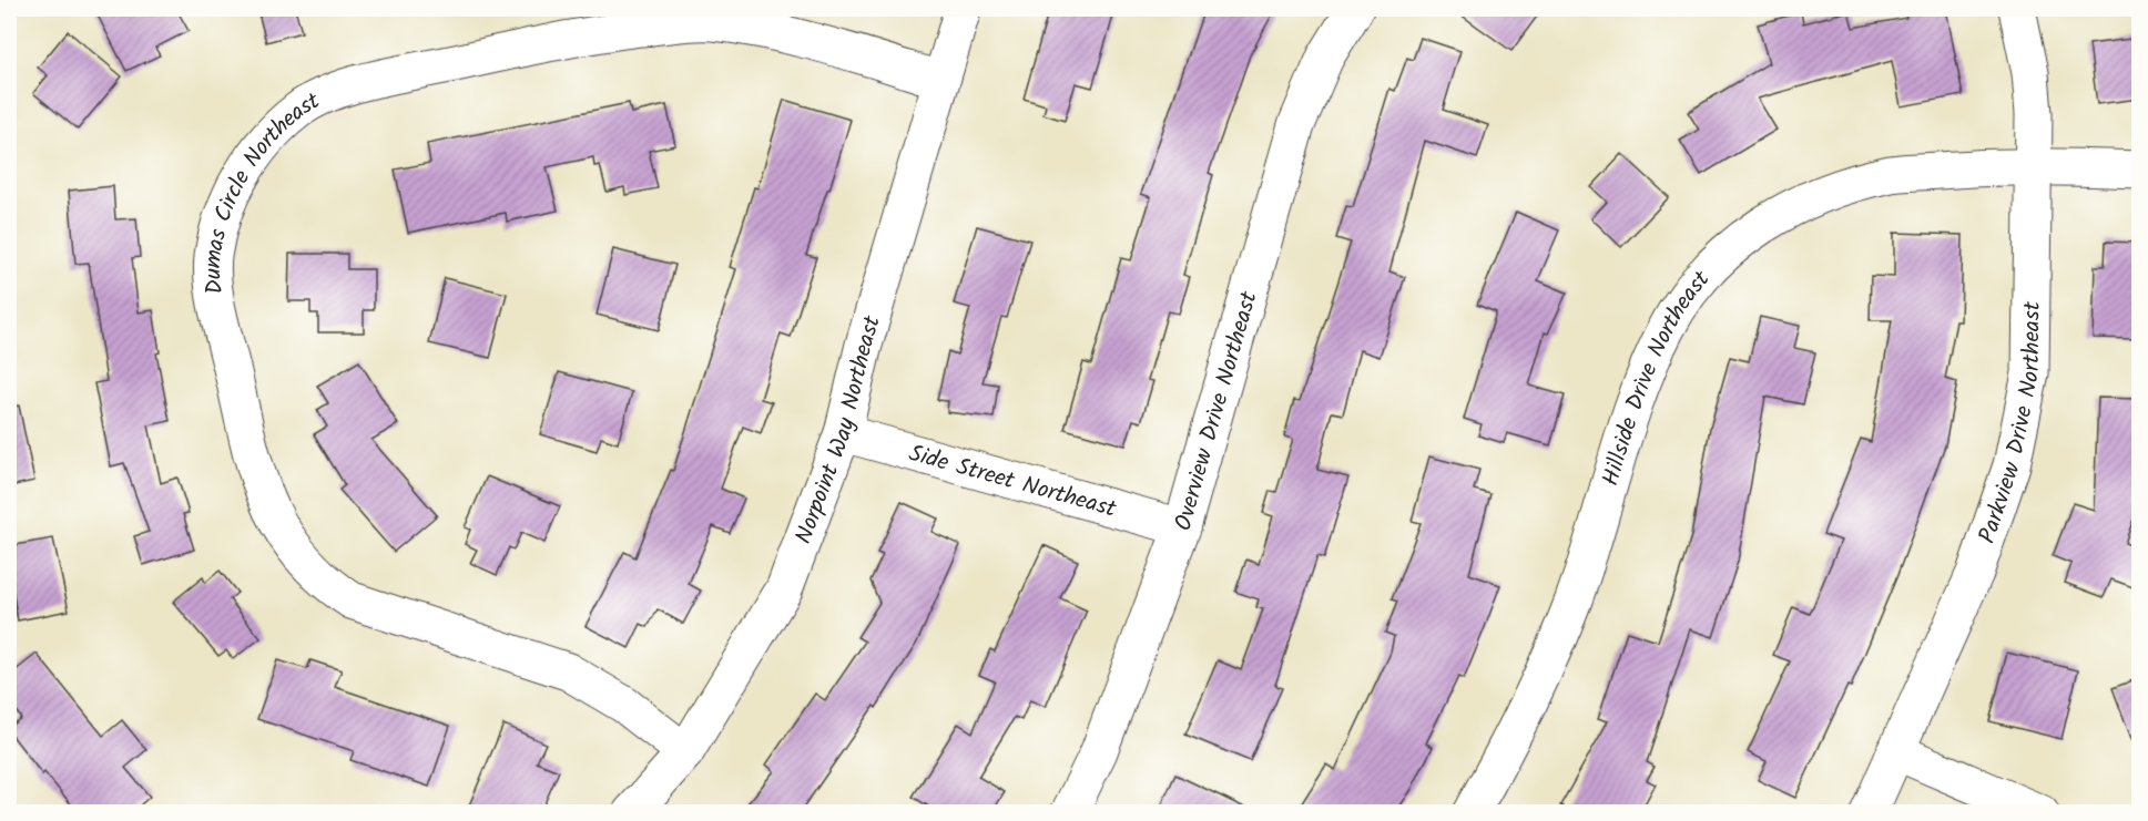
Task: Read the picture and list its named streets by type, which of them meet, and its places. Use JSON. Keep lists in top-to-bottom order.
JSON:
{
  "streets": {
    "street": [
      "Dumas Circle Northeast",
      "Hillside Drive Northeast",
      "Overview Drive Northeast",
      "Parkview Drive Northeast",
      "Norpoint Way Northeast",
      "Side Street Northeast"
    ]
  },
  "crossings": [
    ["Dumas Circle Northeast", "Norpoint Way Northeast"],
    ["Hillside Drive Northeast", "Parkview Drive Northeast"],
    ["Overview Drive Northeast", "Side Street Northeast"],
    ["Norpoint Way Northeast", "Side Street Northeast"]
  ]
}
